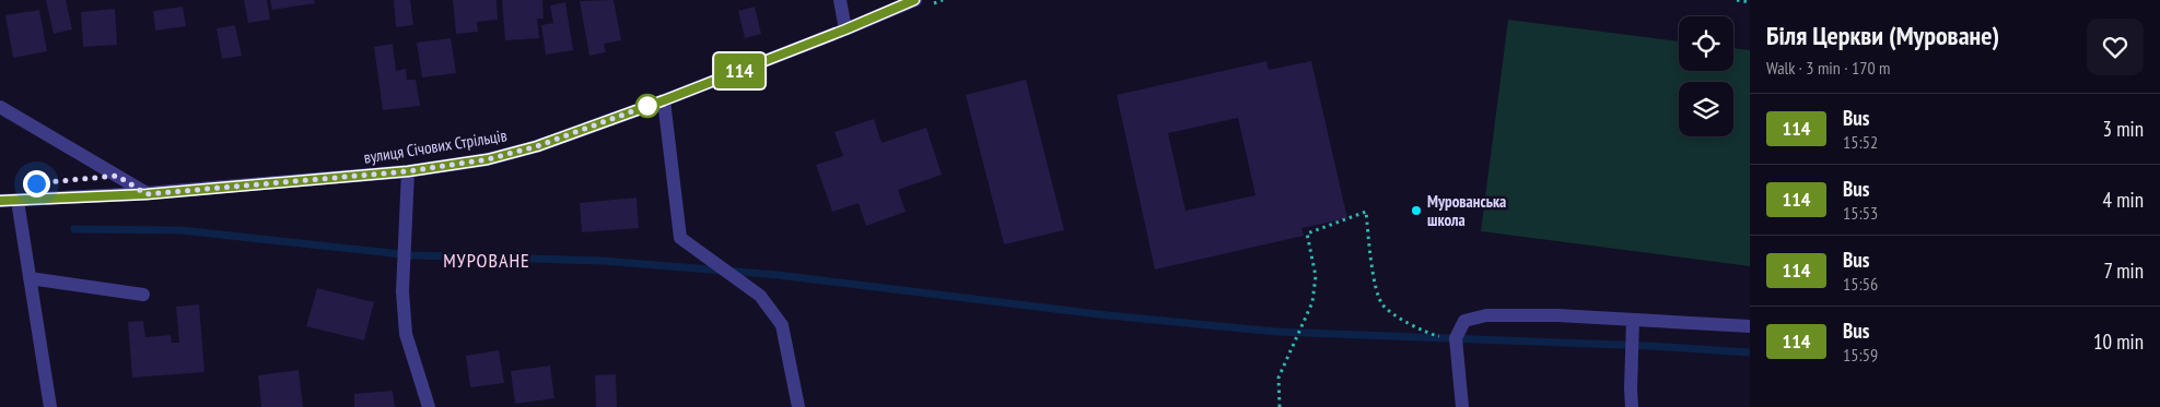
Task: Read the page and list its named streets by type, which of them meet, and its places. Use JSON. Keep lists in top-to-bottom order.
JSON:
{
  "streets": {
    "street": ["вулиця Січових Стрільців"]
  },
  "districts": ["МУРОВАНЕ"],
  "places": ["Мурованська школа"],
  "lines": ["bus line 114"],
  "page": {
    "on_map": "114",
    "heading": ["Біля Церкви (Муроване)", "Walk · 3 min · 170 m"],
    "list": [
      {
        "mark": "114",
        "name": "Bus",
        "note": "15:52",
        "value": "3 min"
      },
      {
        "mark": "114",
        "name": "Bus",
        "note": "15:53",
        "value": "4 min"
      },
      {
        "mark": "114",
        "name": "Bus",
        "note": "15:56",
        "value": "7 min"
      },
      {
        "mark": "114",
        "name": "Bus",
        "note": "15:59",
        "value": "10 min"
      }
    ]
  }
}
